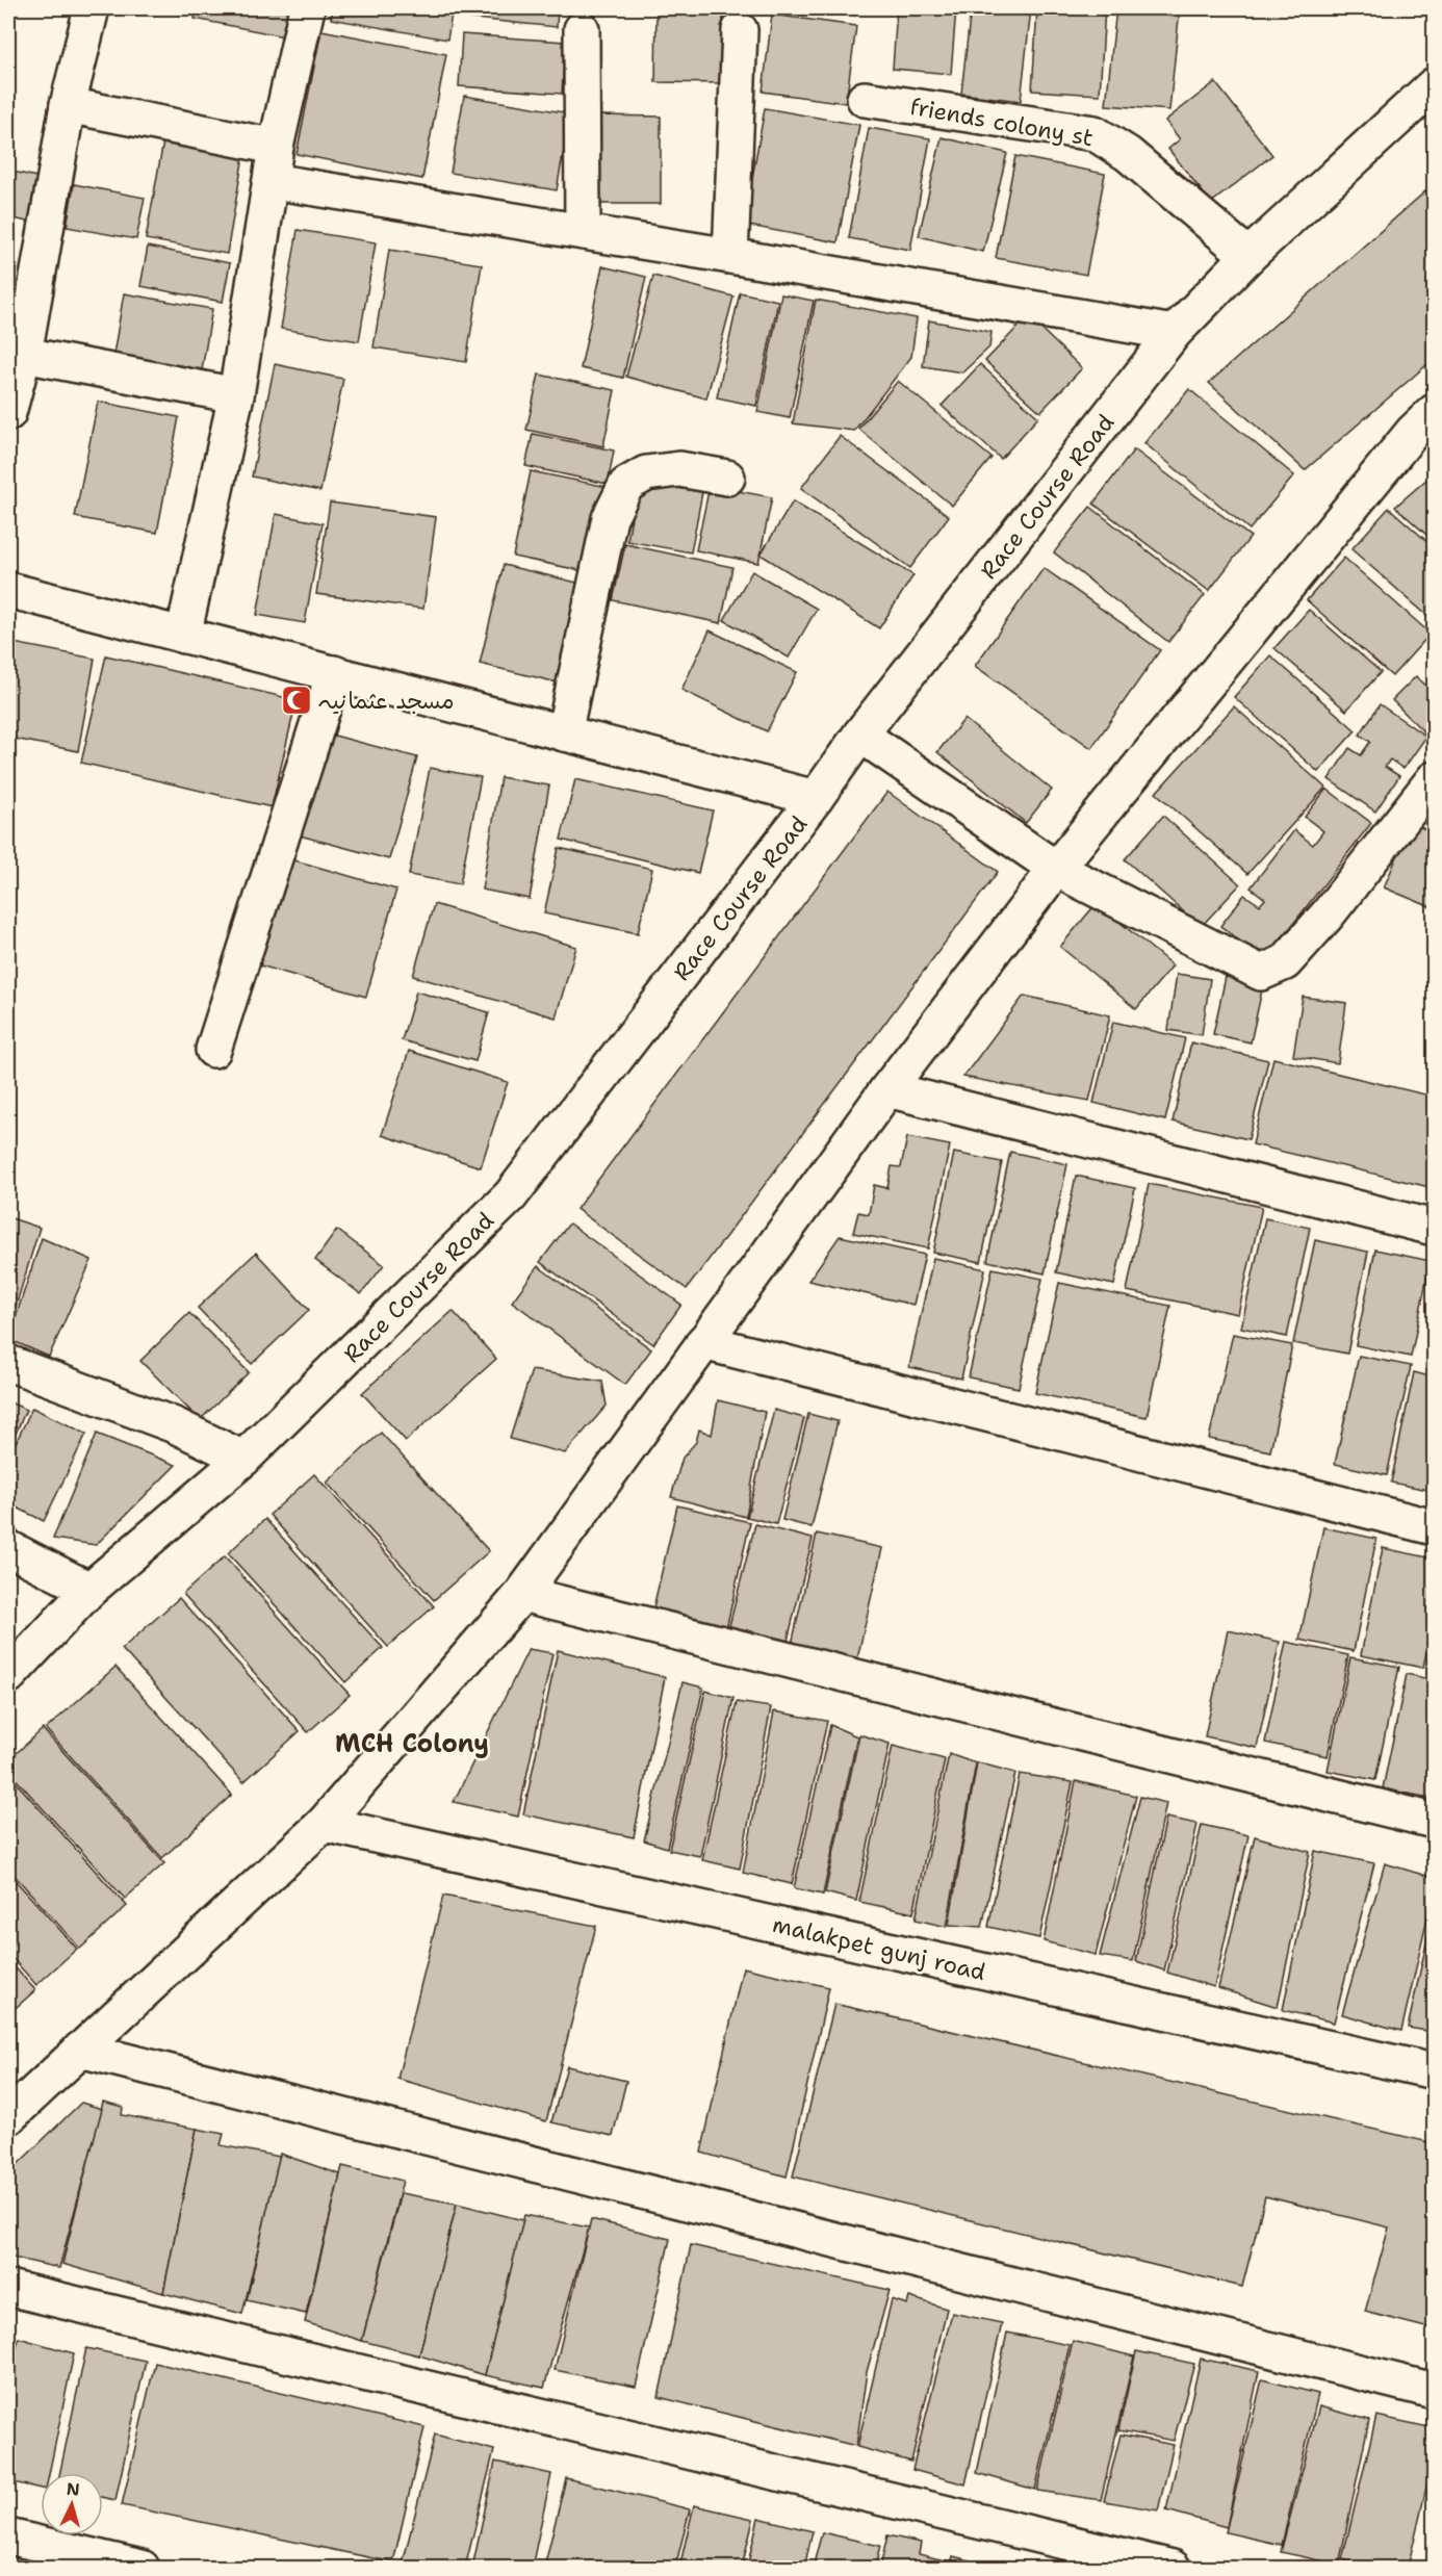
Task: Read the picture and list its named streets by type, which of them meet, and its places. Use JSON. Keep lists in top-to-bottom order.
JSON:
{
  "streets": {
    "street": ["friends colony st", "Race Course Road", "malakpet gunj road"]
  },
  "crossings": [
    ["friends colony st", "Race Course Road"]
  ],
  "districts": ["MCH Colony"],
  "places": {
    "mosque": ["مسجد عثمانیہ"]
  },
  "north": "top"
}
